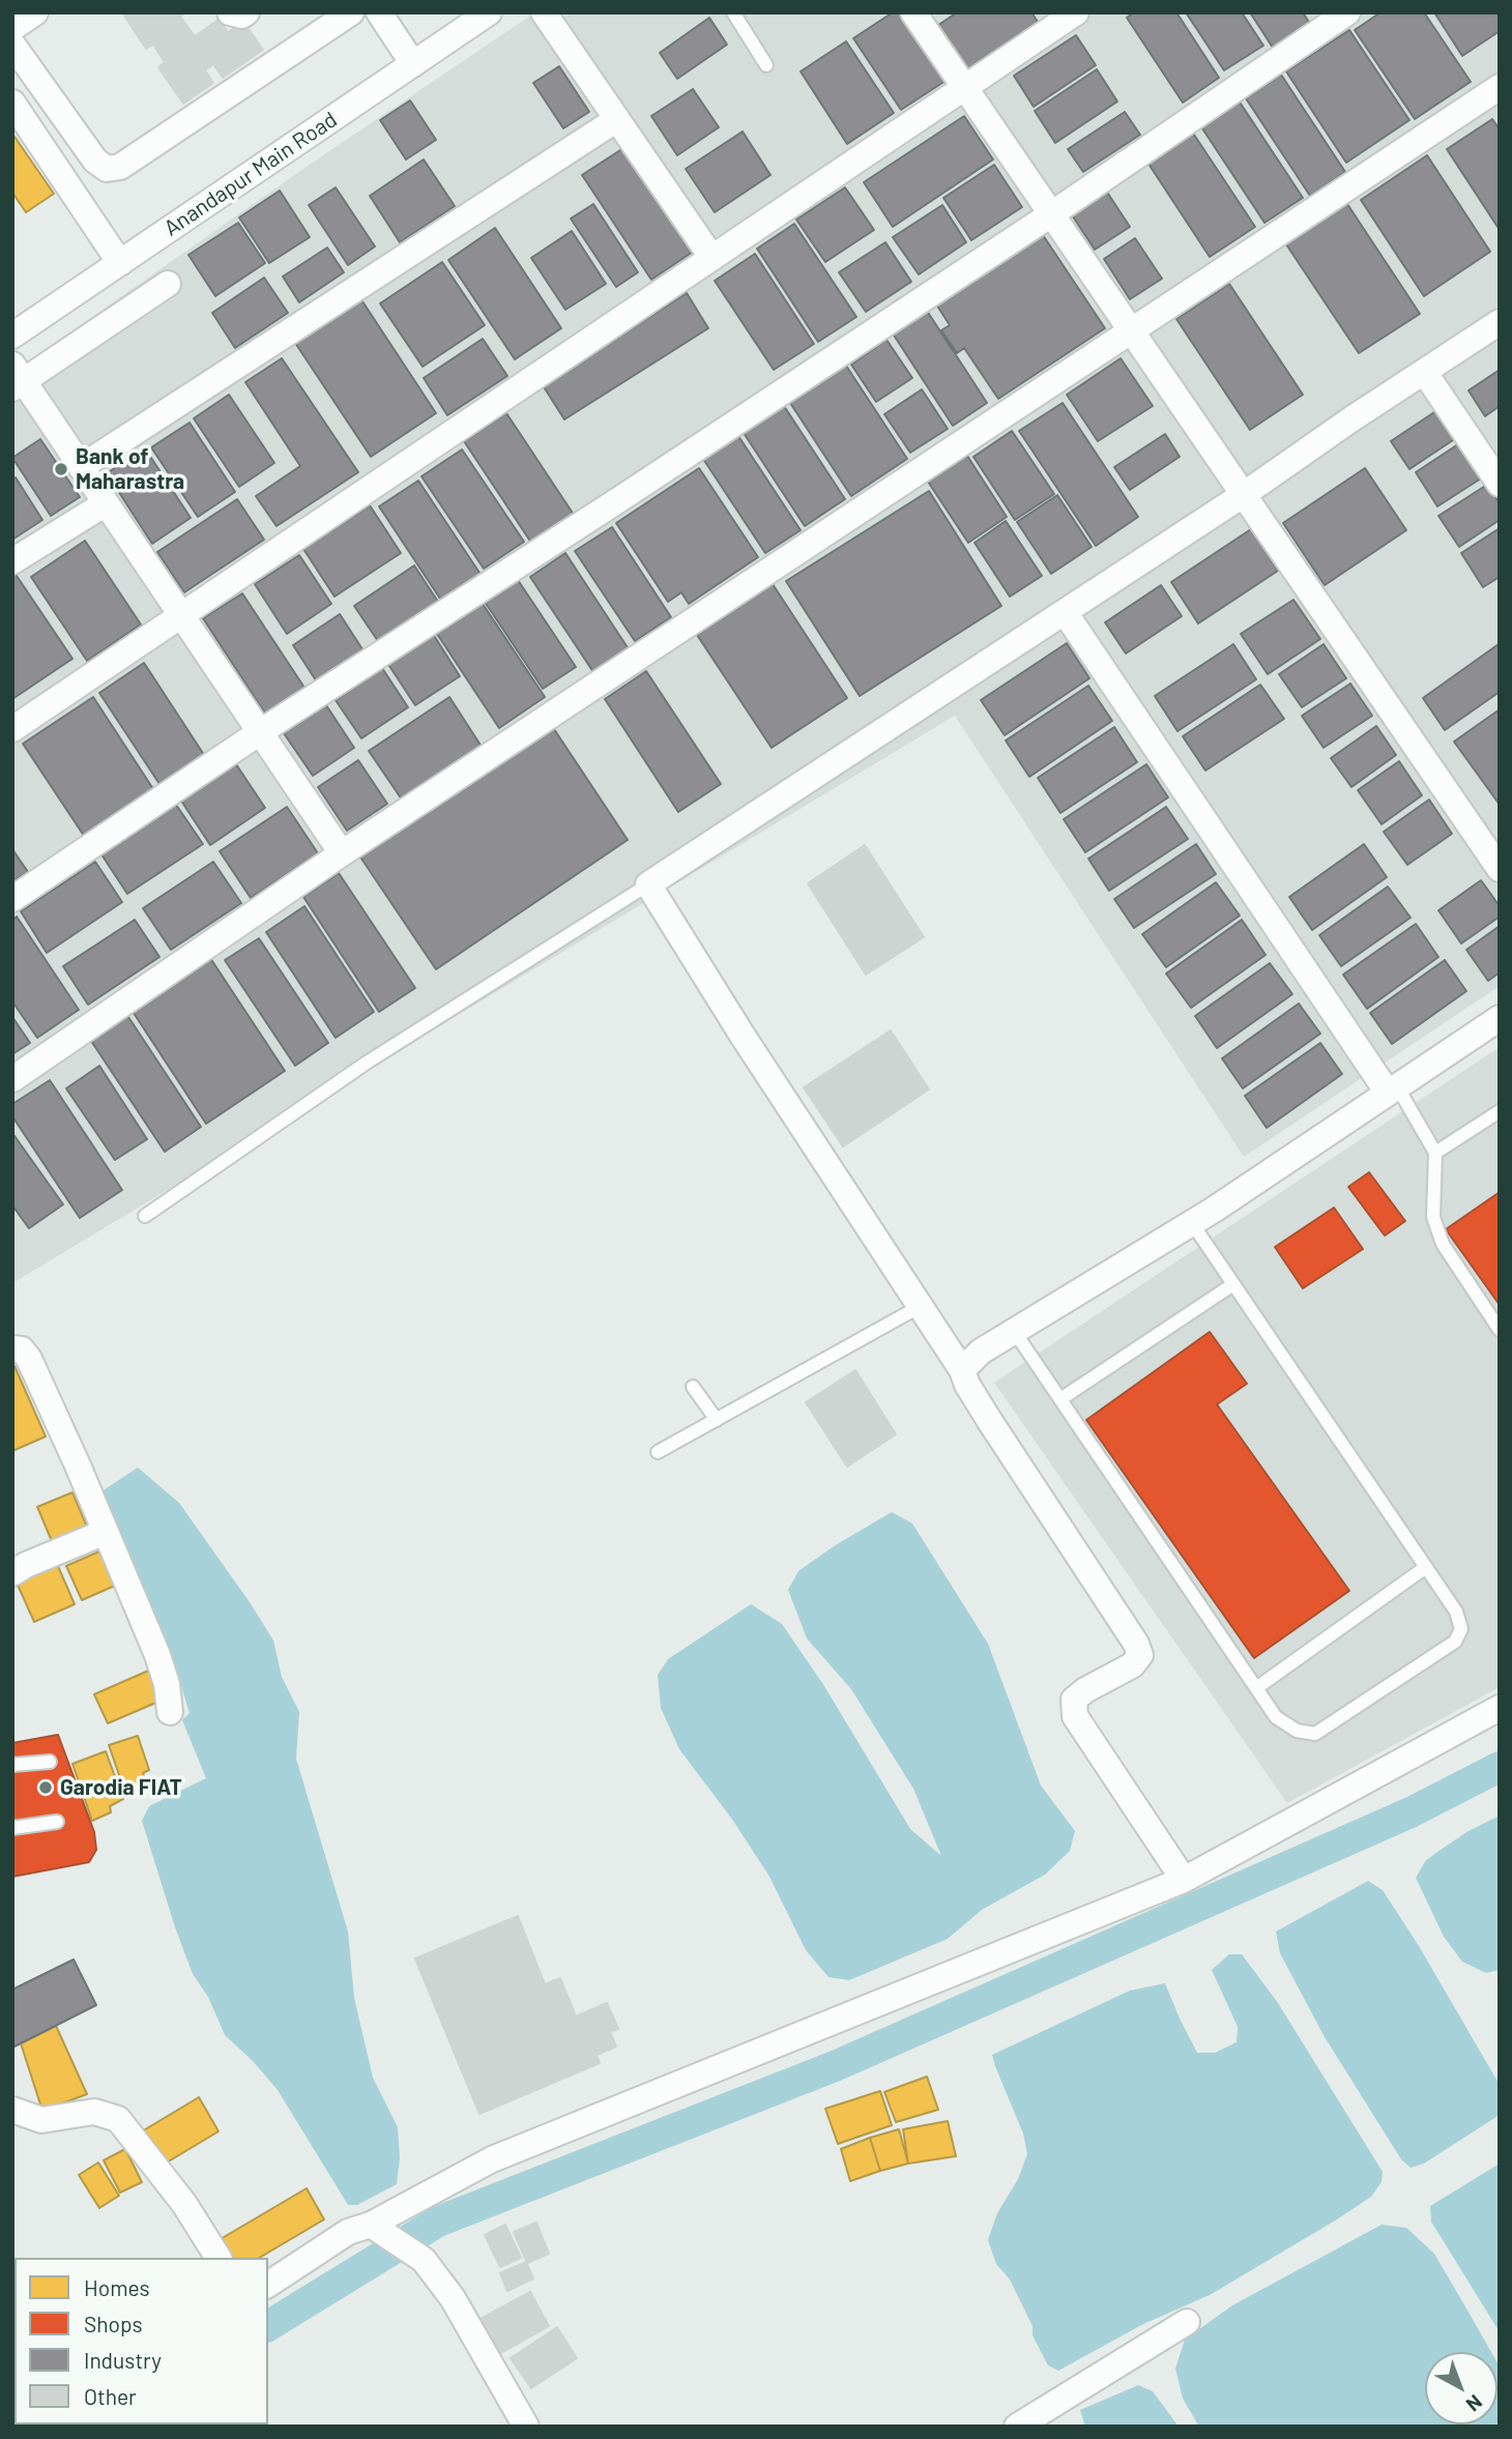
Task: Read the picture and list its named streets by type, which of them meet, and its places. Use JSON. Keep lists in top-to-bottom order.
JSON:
{
  "streets": {
    "street": ["Anandapur Main Road"]
  },
  "places": ["Bank of Maharastra", "Garodia FIAT"],
  "legend": [
    "Homes",
    "Shops",
    "Industry",
    "Other"
  ],
  "north": "bottom right"
}
